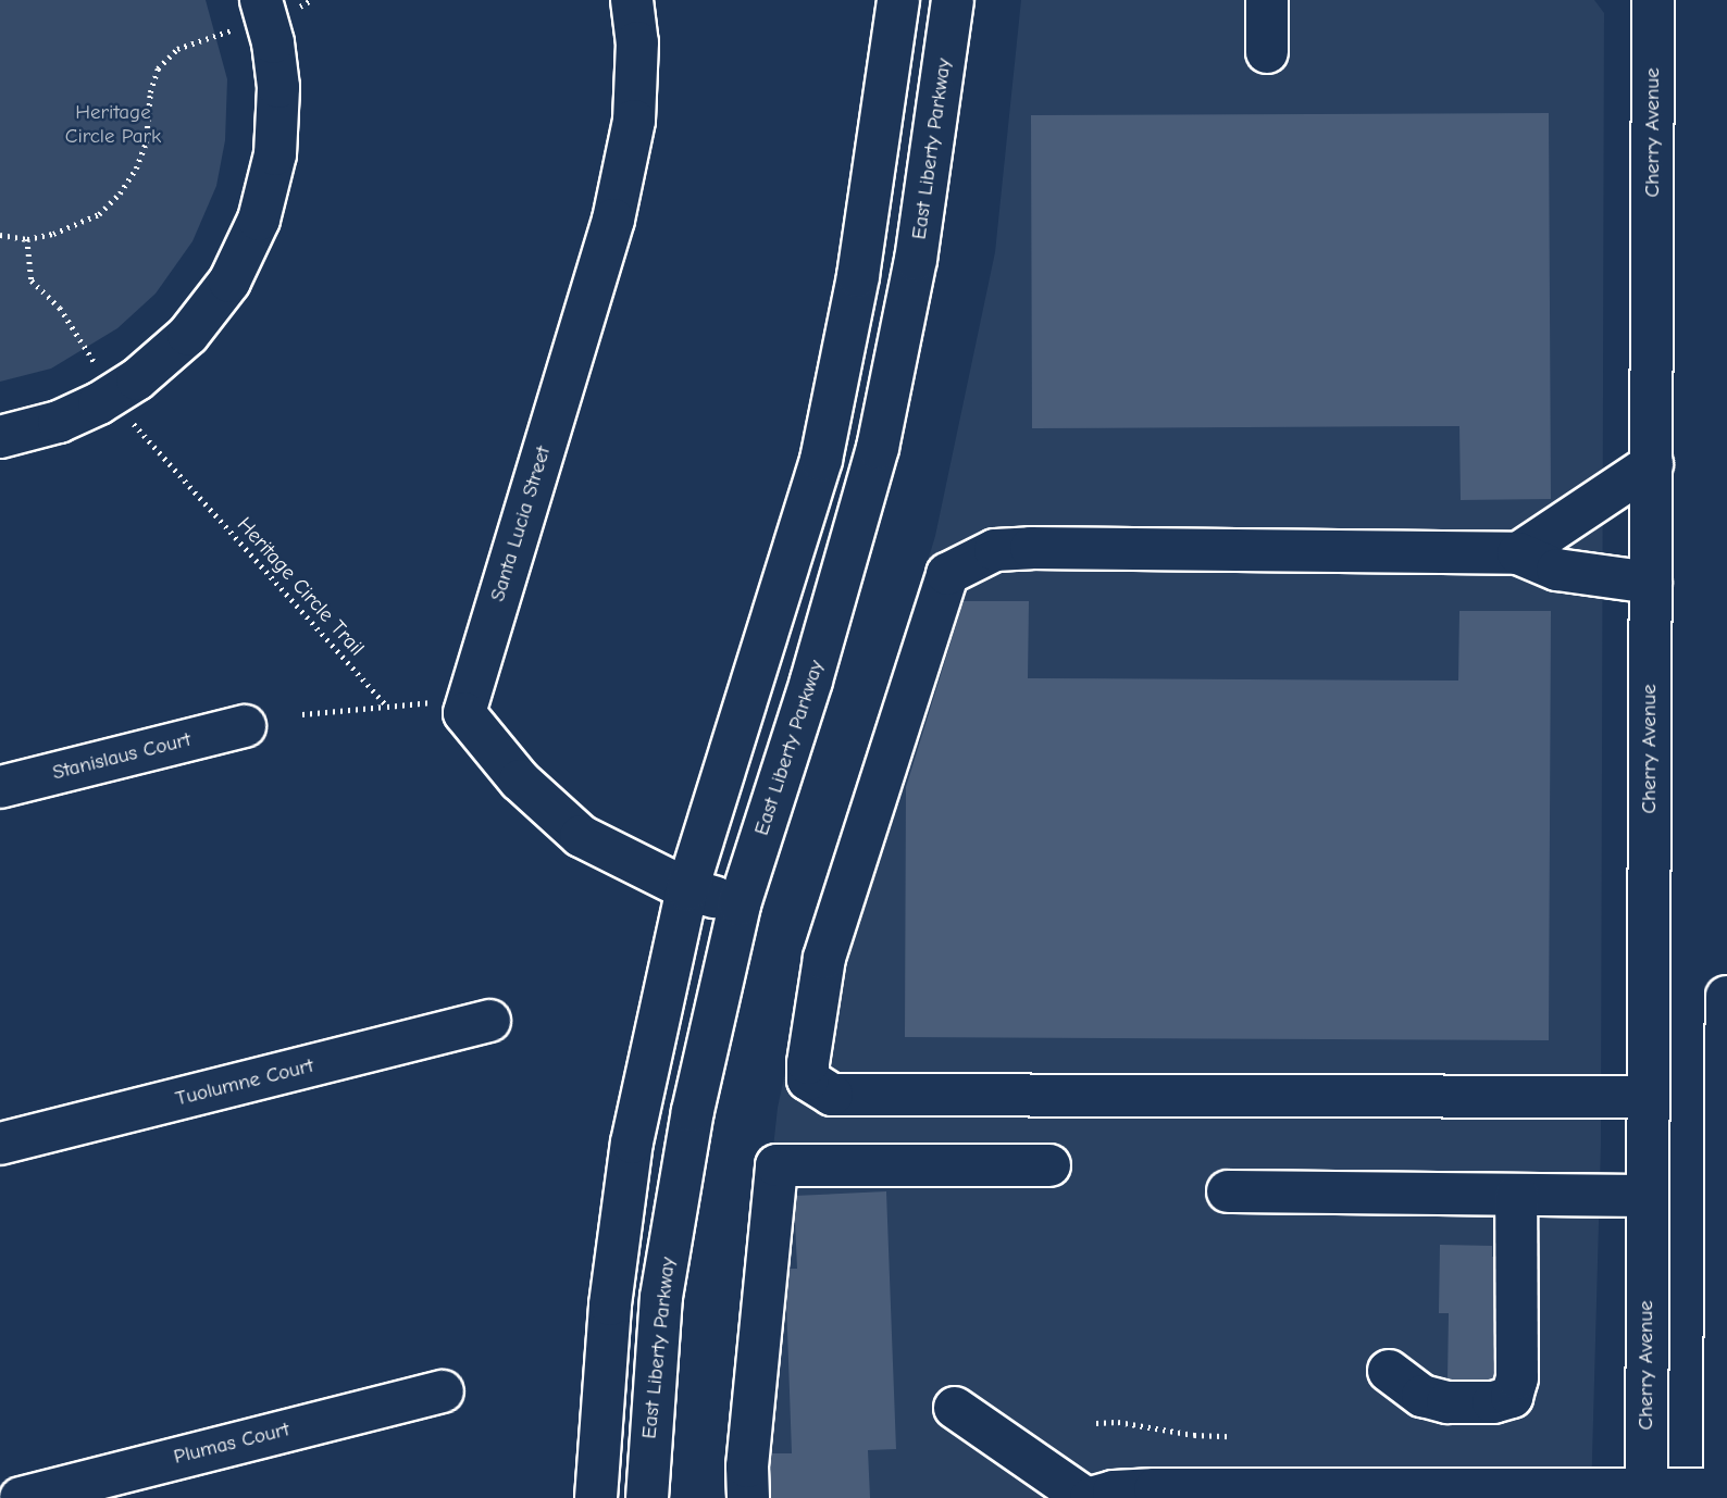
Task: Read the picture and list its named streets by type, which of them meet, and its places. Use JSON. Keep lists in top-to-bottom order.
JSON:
{
  "streets": {
    "street": [
      "Cherry Avenue",
      "East Liberty Parkway",
      "Santa Lucia Street",
      "Stanislaus Court",
      "Tuolumne Court",
      "Plumas Court"
    ],
    "path": ["Heritage Circle Trail"]
  },
  "crossings": [
    ["East Liberty Parkway", "Santa Lucia Street"]
  ],
  "parks": ["Heritage Circle Park"]
}
